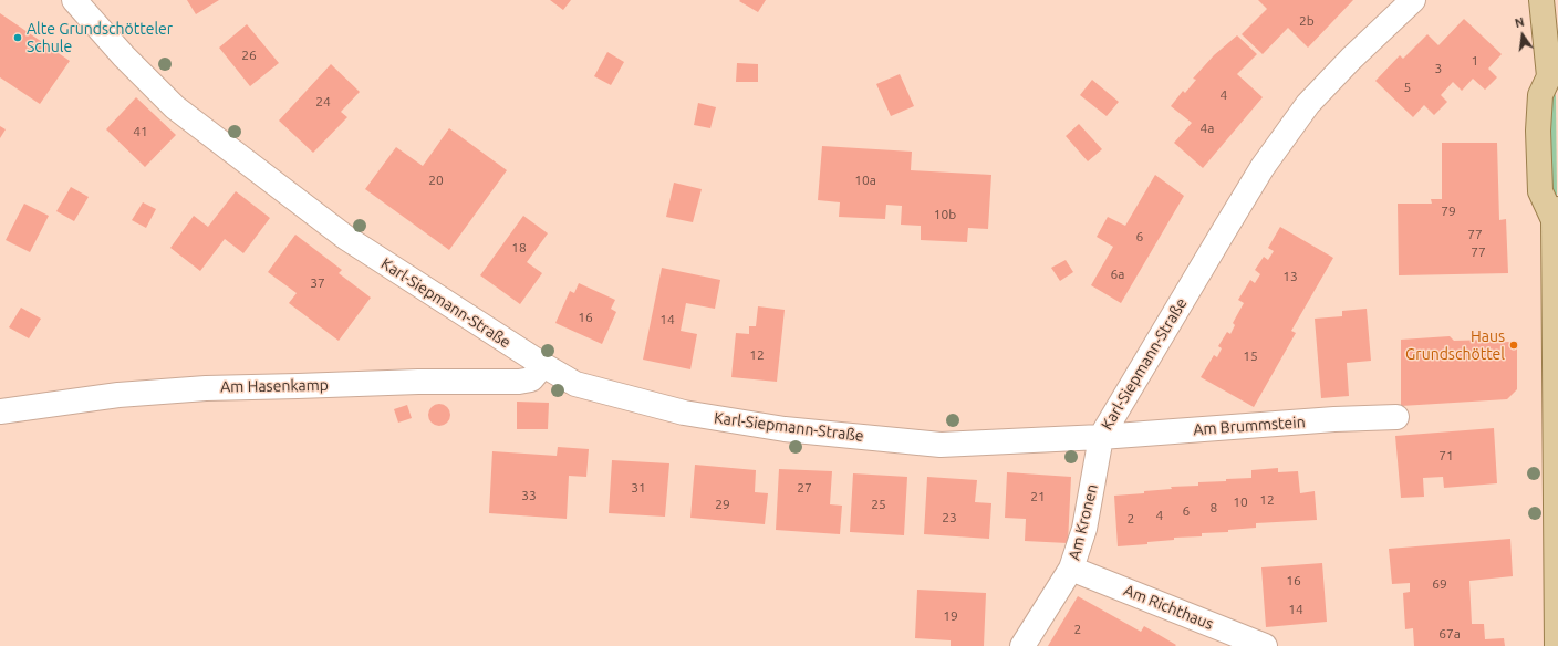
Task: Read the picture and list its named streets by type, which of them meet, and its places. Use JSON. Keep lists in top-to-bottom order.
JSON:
{
  "streets": {
    "street": [
      "Karl-Siepmann-Straße",
      "Am Hasenkamp",
      "Am Brummstein",
      "Am Kronen",
      "Am Richthaus"
    ]
  },
  "crossings": [
    ["Karl-Siepmann-Straße", "Am Hasenkamp"],
    ["Karl-Siepmann-Straße", "Am Brummstein"],
    ["Karl-Siepmann-Straße", "Am Kronen"],
    ["Am Brummstein", "Am Kronen"],
    ["Am Kronen", "Am Richthaus"]
  ],
  "places": ["Alte Grundschötteler Schule", "Haus Grundschöttel"],
  "house_numbers": [
    "2b",
    "26",
    "1",
    "3",
    "5",
    "4",
    "24",
    "4a",
    "41",
    "20",
    "10a",
    "79",
    "10b",
    "77",
    "6",
    "18",
    "77",
    "6a",
    "13",
    "37",
    "16",
    "14",
    "12",
    "15",
    "71",
    "31",
    "27",
    "33",
    "21",
    "12",
    "10",
    "29",
    "25",
    "8",
    "6",
    "4",
    "23",
    "2",
    "16",
    "69",
    "14",
    "19",
    "2",
    "67a"
  ],
  "north": "top"
}
